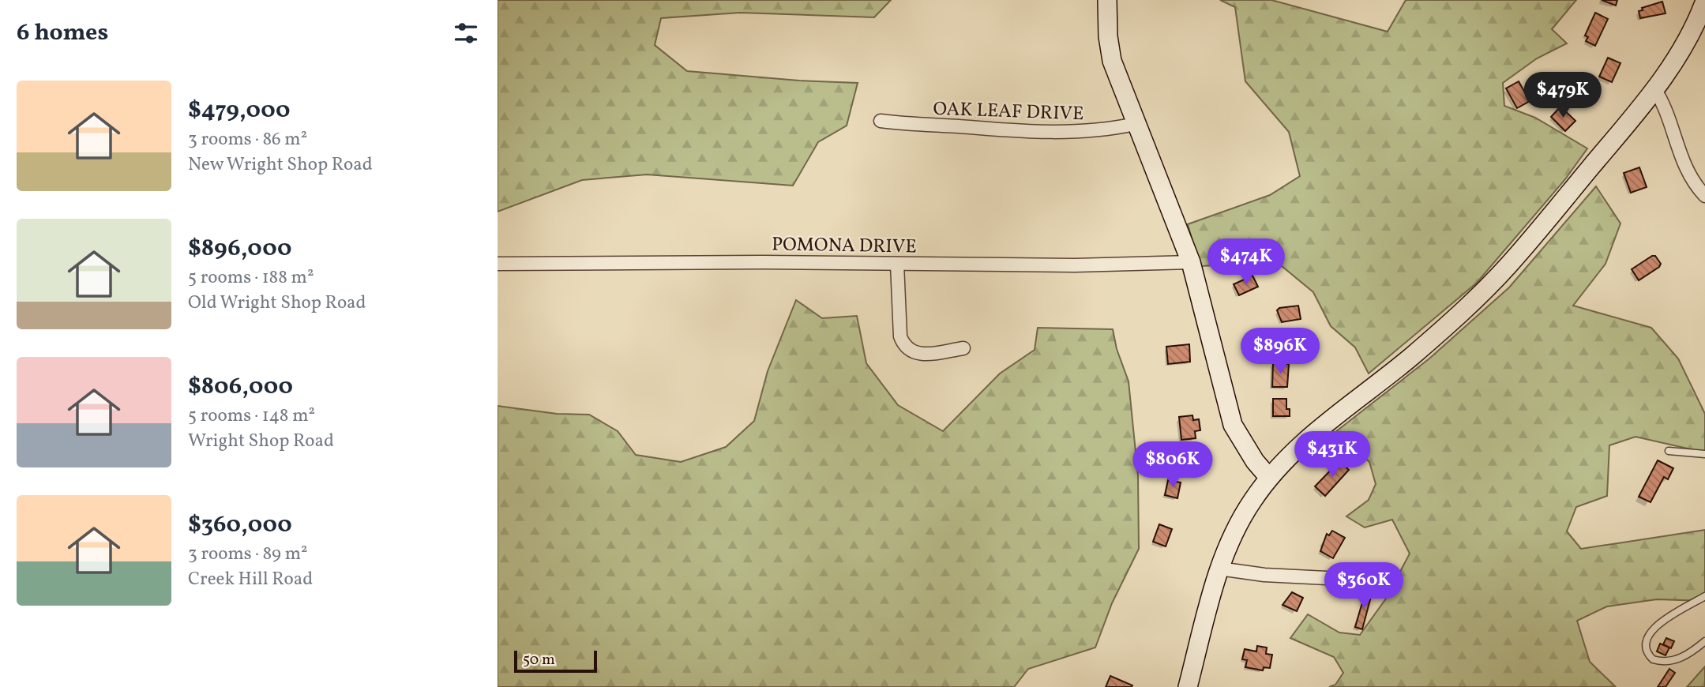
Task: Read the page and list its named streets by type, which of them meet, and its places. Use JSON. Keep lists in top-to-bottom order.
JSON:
{
  "streets": {
    "street": ["OAK LEAF DRIVE", "POMONA DRIVE"]
  },
  "scale_bar": "50 m",
  "page": {
    "heading": "6 homes",
    "list": [
      {
        "name": "$479,000",
        "note": "3 rooms · 86 m² · New Wright Shop Road"
      },
      {
        "name": "$896,000",
        "note": "5 rooms · 188 m² · Old Wright Shop Road"
      },
      {
        "name": "$806,000",
        "note": "5 rooms · 148 m² · Wright Shop Road"
      },
      {
        "name": "$360,000",
        "note": "3 rooms · 89 m² · Creek Hill Road"
      }
    ],
    "price": [
      "$479K",
      "$474K",
      "$896K",
      "$431K",
      "$806K",
      "$360K"
    ],
    "scale": "50 m"
  }
}
